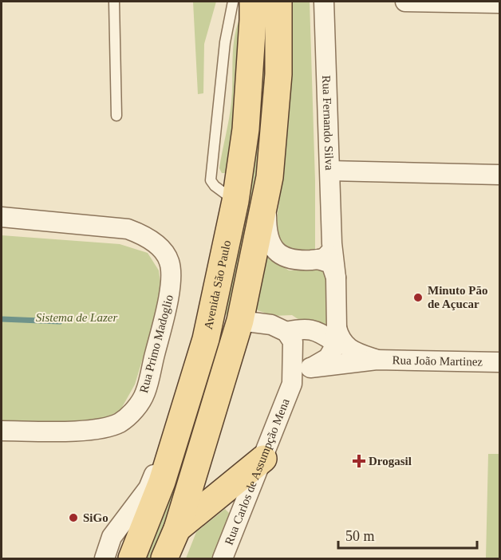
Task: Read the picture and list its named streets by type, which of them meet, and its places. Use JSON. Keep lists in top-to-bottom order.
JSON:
{
  "streets": {
    "main road": ["Avenida São Paulo"],
    "street": [
      "Rua Fernando Silva",
      "Rua Primo Madoglio",
      "Rua João Martinez",
      "Rua Carlos de Assumpção Mena"
    ]
  },
  "crossings": [
    ["Rua Fernando Silva", "Rua João Martinez"]
  ],
  "parks": ["Sistema de Lazer"],
  "places": {
    "other": ["Minuto Pão de Açucar", "SiGo"],
    "health": ["Drogasil"]
  },
  "scale_bar": "50 m"
}
